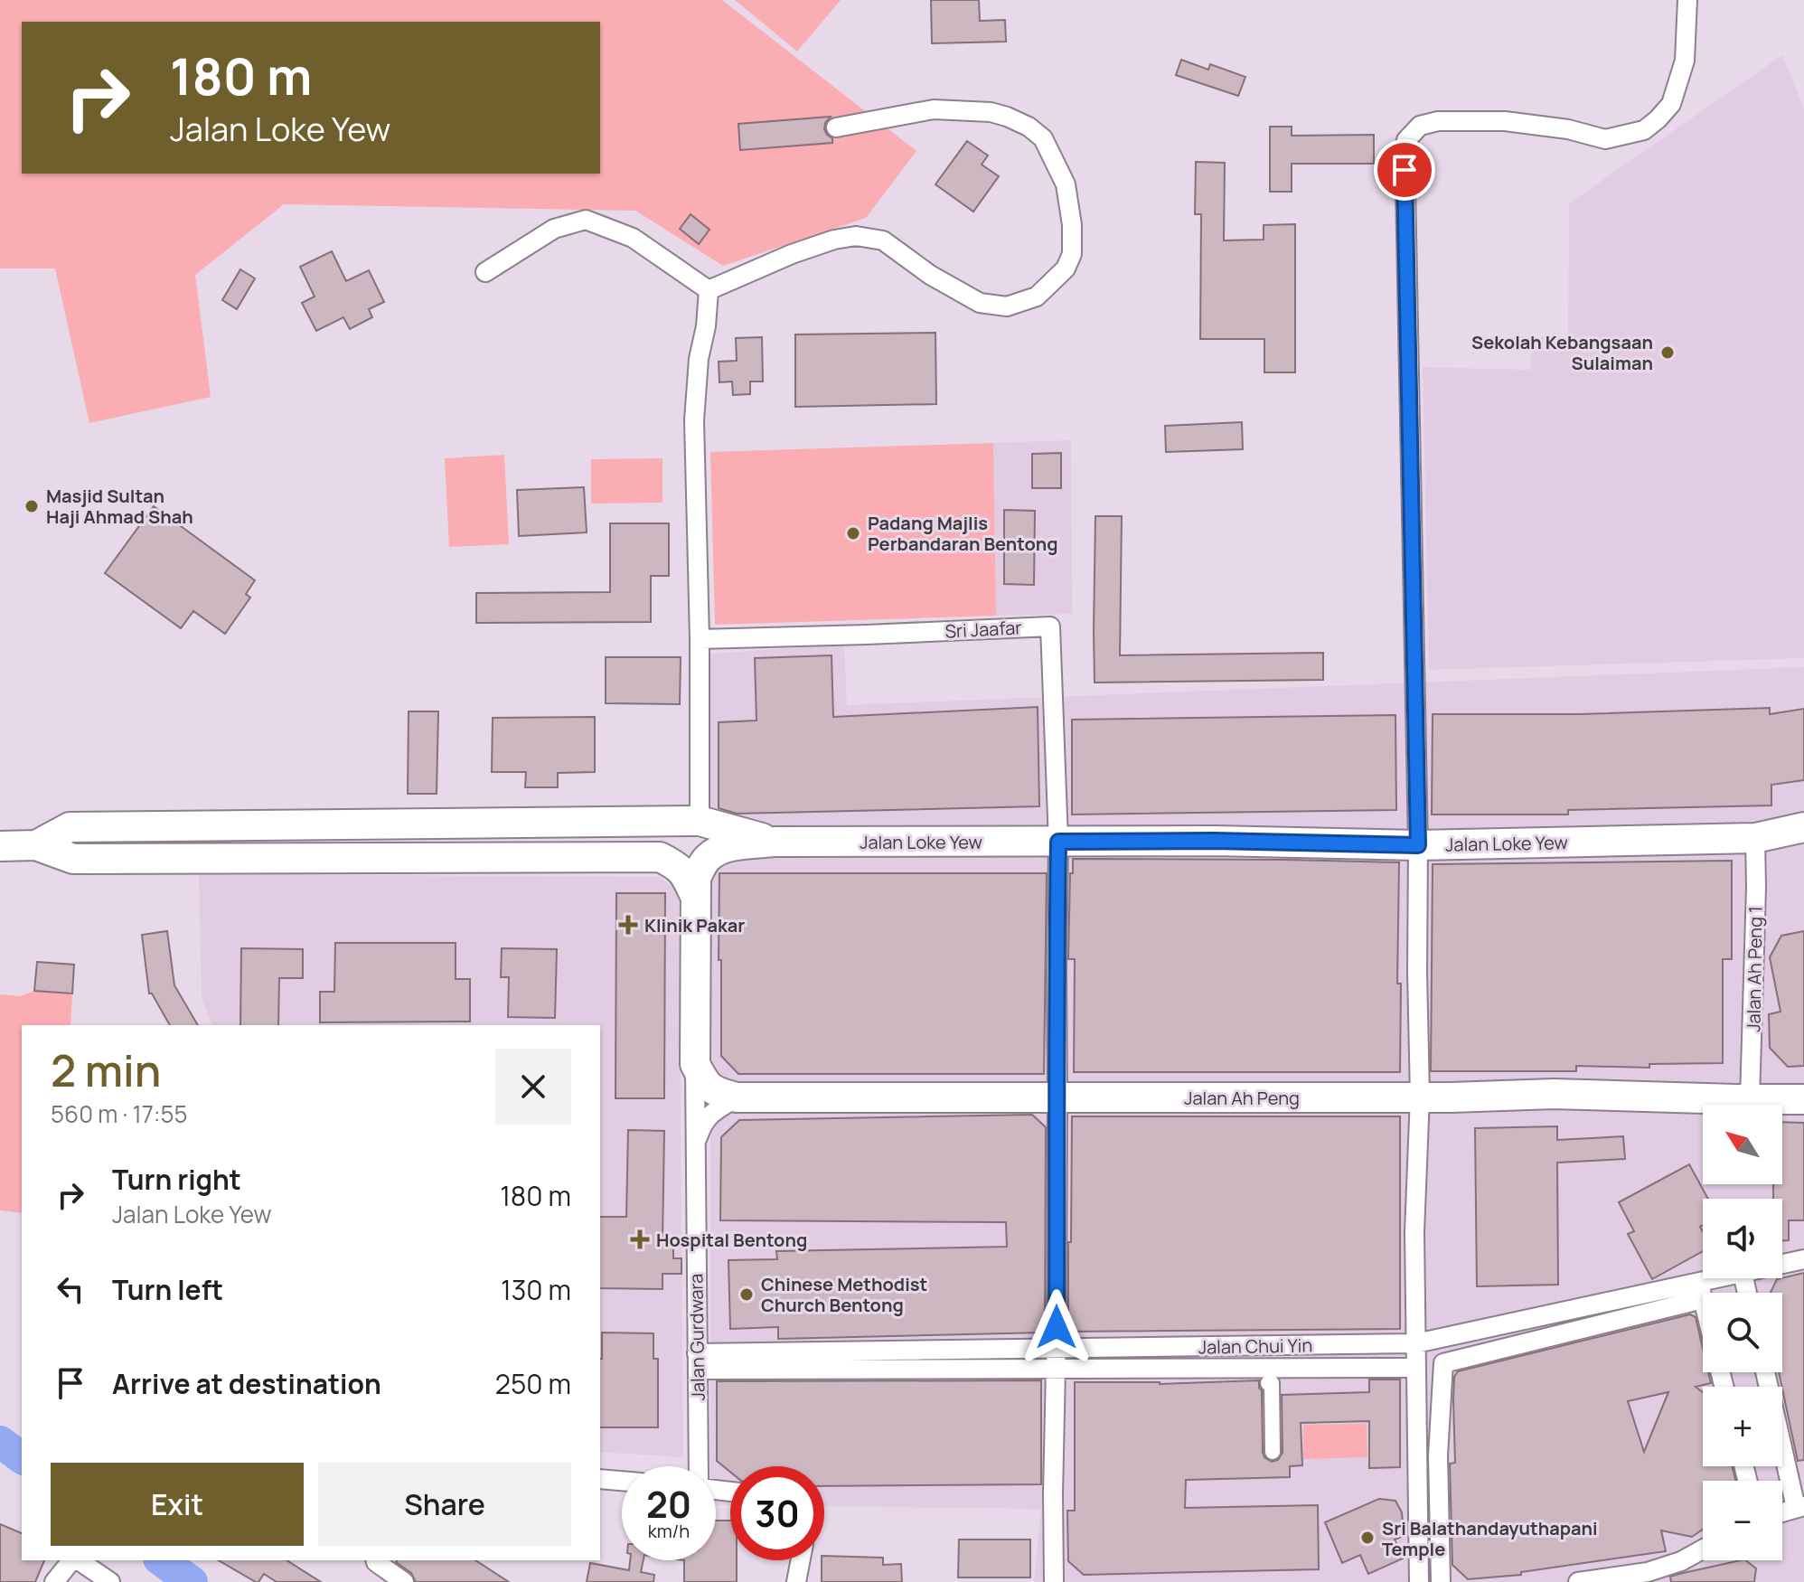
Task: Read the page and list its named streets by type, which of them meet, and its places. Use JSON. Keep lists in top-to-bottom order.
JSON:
{
  "streets": {
    "main road": ["Jalan Loke Yew", "Jalan Ah Peng"],
    "street": [
      "Sri Jaafar",
      "Jalan Ah Peng 1",
      "Jalan Gurdwara",
      "Jalan Chui Yin"
    ]
  },
  "crossings": [
    ["Sri Jaafar", "Jalan Loke Yew"],
    ["Sri Jaafar", "Jalan Ah Peng"],
    ["Sri Jaafar", "Jalan Chui Yin"],
    ["Jalan Loke Yew", "Jalan Ah Peng 1"],
    ["Jalan Ah Peng 1", "Jalan Ah Peng"],
    ["Jalan Ah Peng", "Jalan Gurdwara"],
    ["Jalan Gurdwara", "Jalan Chui Yin"]
  ],
  "places": {
    "other": [
      "Sekolah Kebangsaan Sulaiman",
      "Masjid Sultan Haji Ahmad Shah",
      "Padang Majlis Perbandaran Bentong",
      "Chinese Methodist Church Bentong",
      "Sri Balathandayuthapani Temple"
    ],
    "health": ["Klinik Pakar", "Hospital Bentong"]
  },
  "north": "top left",
  "page": {
    "turn": ["180 m", "Jalan Loke Yew"],
    "heading": ["2 min", "560 m · 17:55"],
    "map_buttons": ["+", "−"],
    "list": [
      {
        "name": "Turn right",
        "note": "Jalan Loke Yew",
        "value": "180 m"
      },
      {
        "name": "Turn left",
        "value": "130 m"
      },
      {
        "name": "Arrive at destination",
        "value": "250 m"
      }
    ],
    "buttons": ["Exit", "Share"],
    "speed": "20 km/h",
    "limit": "30"
  }
}
